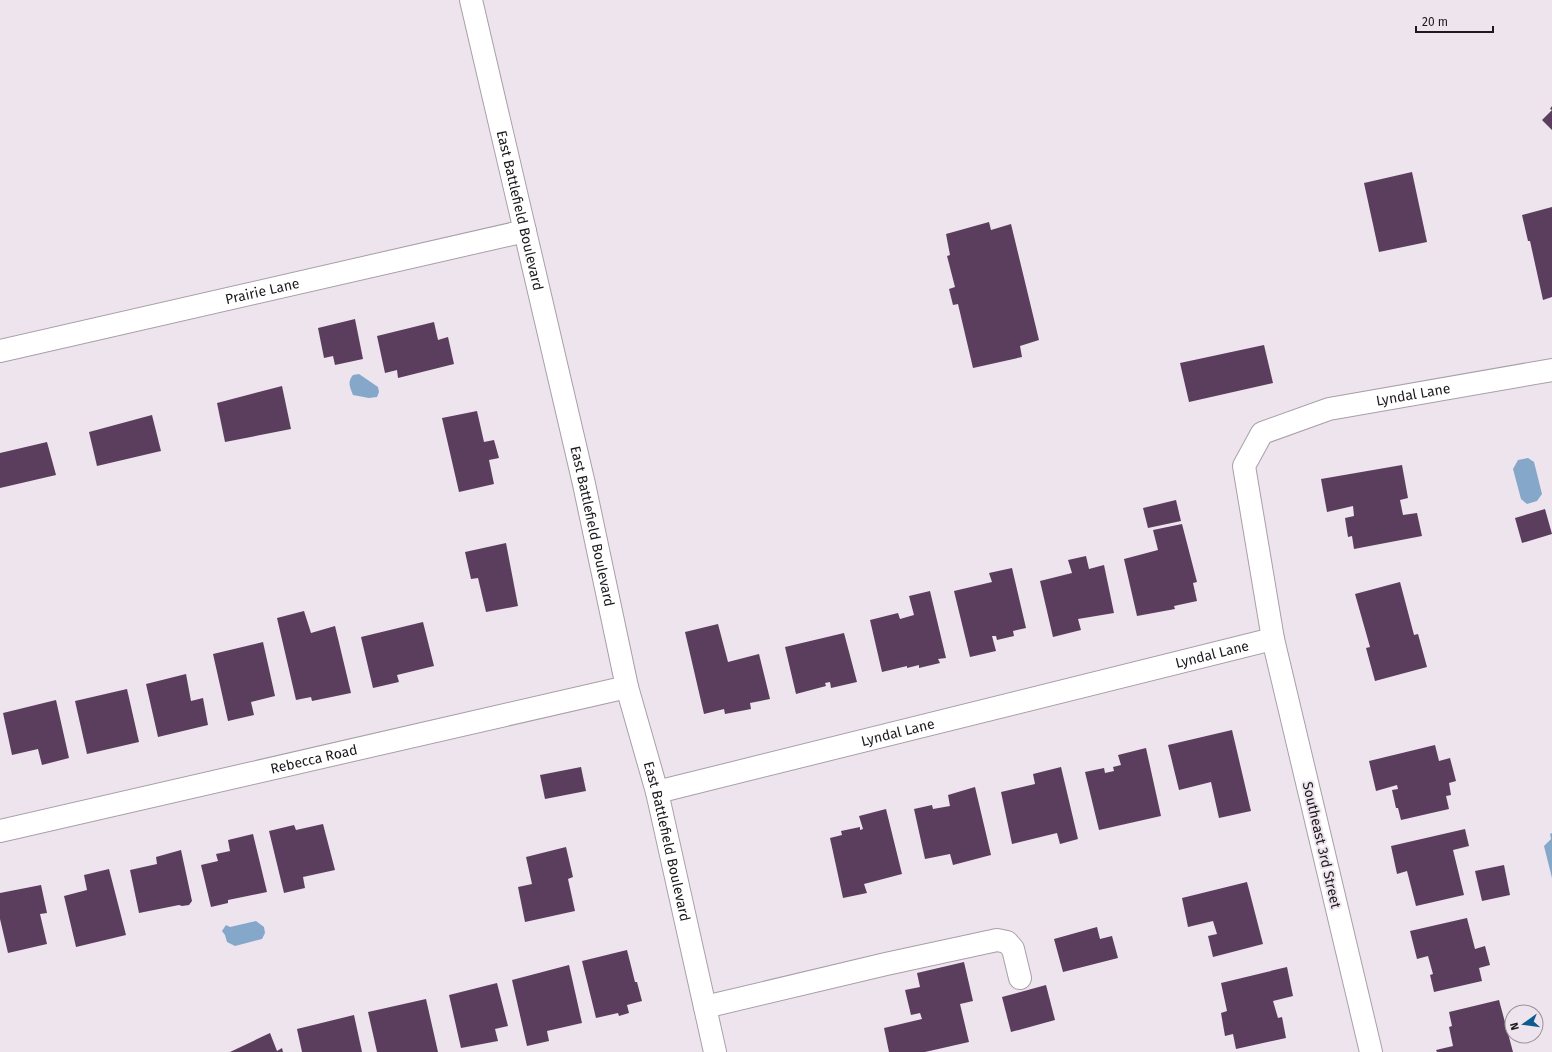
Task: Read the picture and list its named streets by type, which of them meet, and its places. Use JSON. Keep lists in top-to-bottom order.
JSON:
{
  "streets": {
    "street": [
      "East Battlefield Boulevard",
      "Prairie Lane",
      "Lyndal Lane",
      "Rebecca Road",
      "Southeast 3rd Street"
    ]
  },
  "crossings": [
    ["East Battlefield Boulevard", "Prairie Lane"],
    ["East Battlefield Boulevard", "Lyndal Lane"],
    ["East Battlefield Boulevard", "Rebecca Road"],
    ["Lyndal Lane", "Southeast 3rd Street"]
  ],
  "scale_bar": "20 m",
  "north": "left"
}
